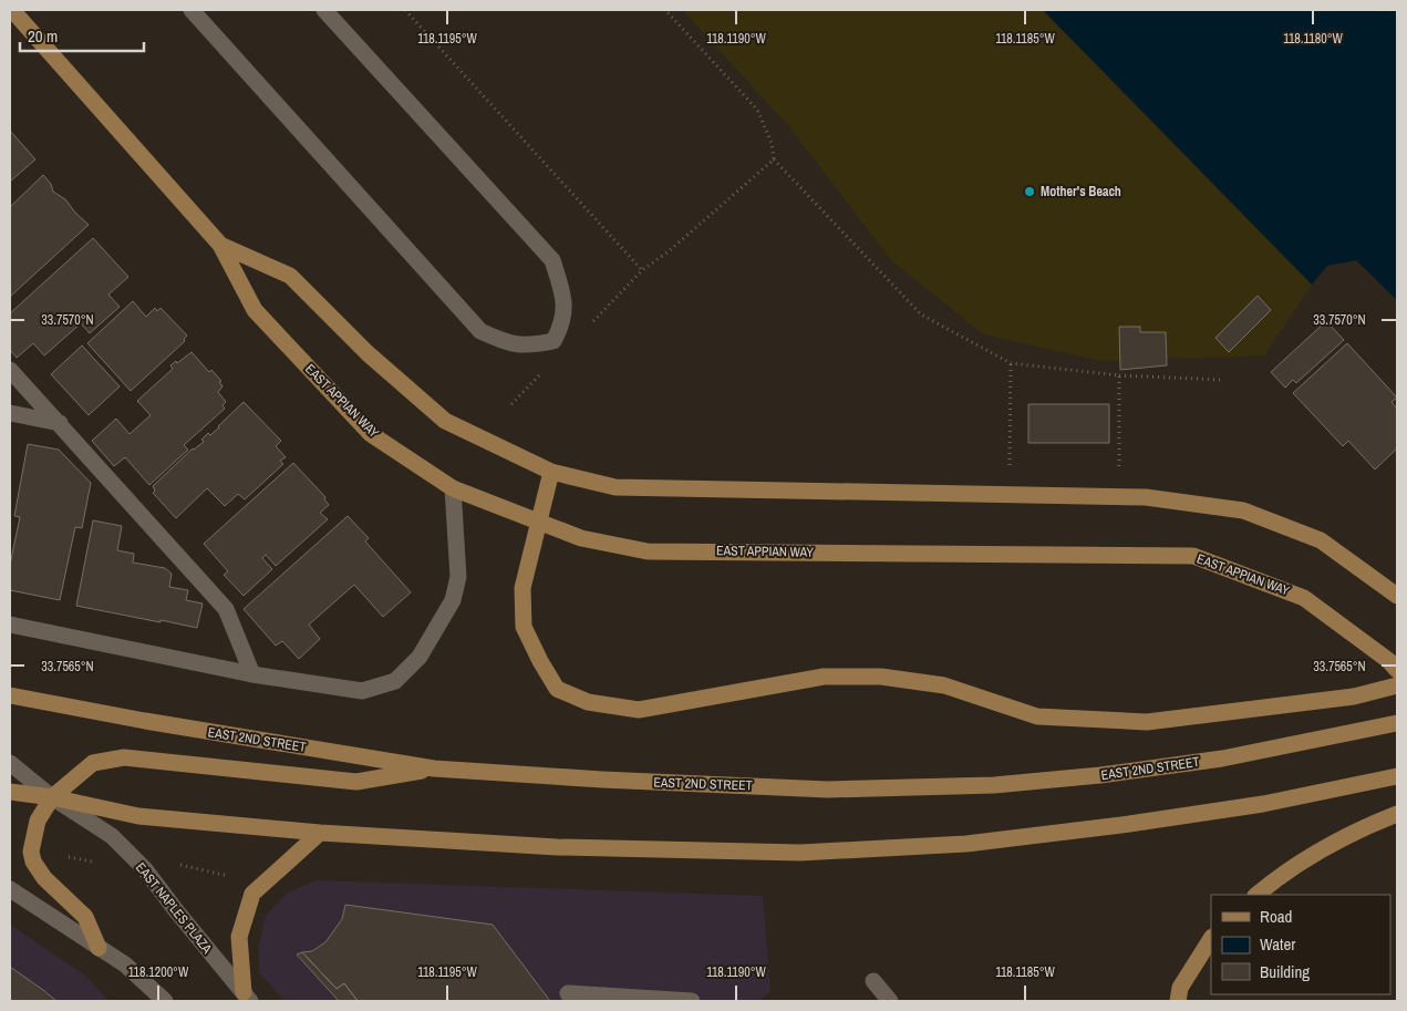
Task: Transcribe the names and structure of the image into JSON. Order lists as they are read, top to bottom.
{
  "streets": {
    "main road": ["EAST APPIAN WAY", "EAST 2ND STREET"],
    "street": ["EAST NAPLES PLAZA"]
  },
  "places": ["Mother's Beach"],
  "legend": ["Road", "Water", "Building"],
  "scale_bar": "20 m",
  "coordinates": [
    "118.1195°W",
    "118.1190°W",
    "118.1185°W",
    "118.1180°W",
    "33.7570°N",
    "33.7565°N",
    "118.1200°W"
  ]
}
